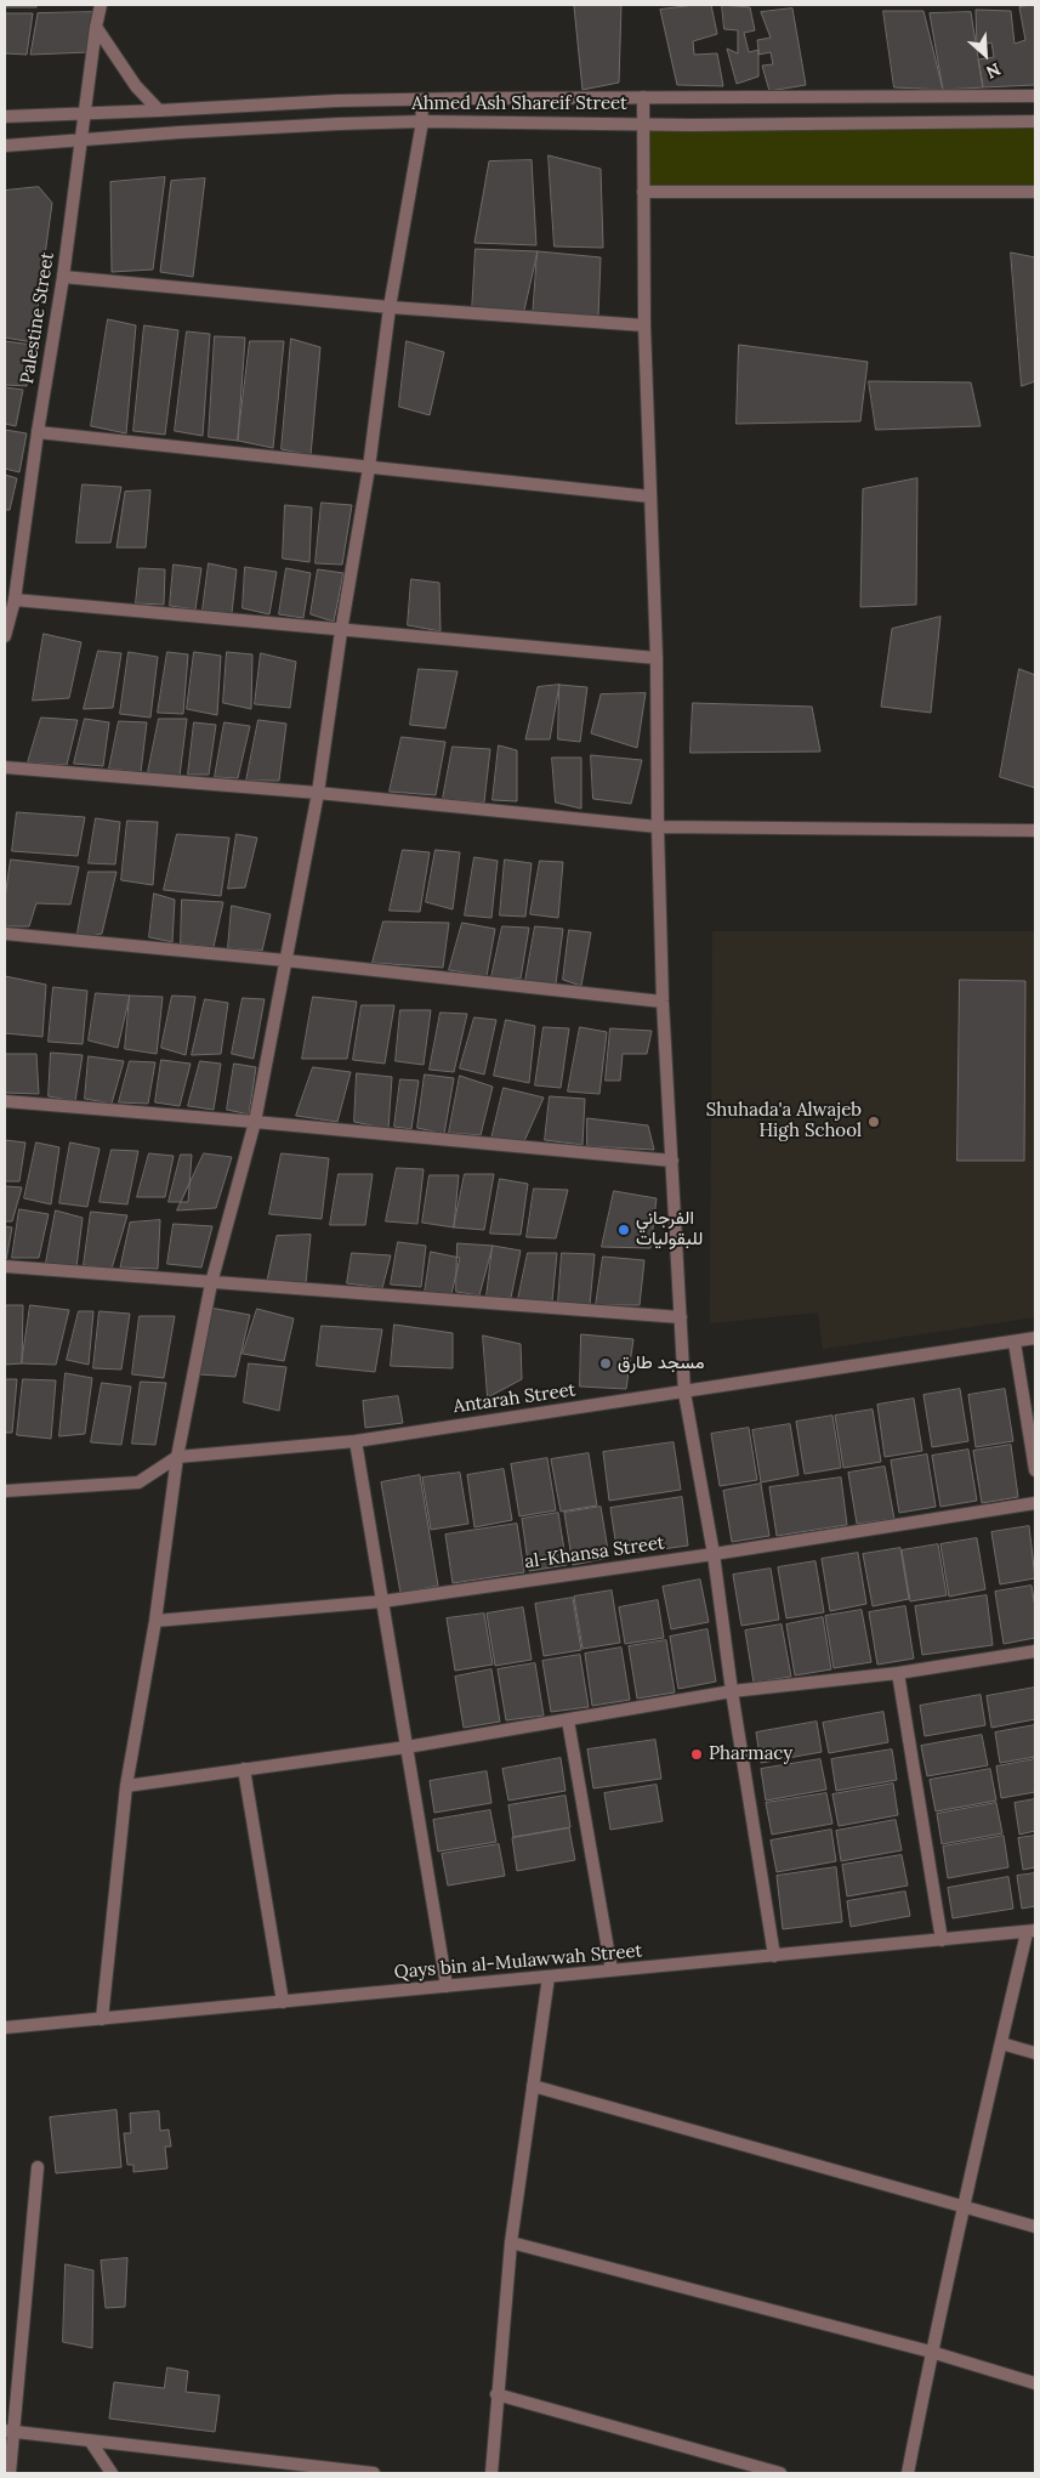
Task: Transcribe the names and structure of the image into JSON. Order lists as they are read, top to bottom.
{
  "streets": {
    "street": [
      "Ahmed Ash Shareif Street",
      "Palestine Street",
      "Antarah Street",
      "al-Khansa Street",
      "Qays bin al-Mulawwah Street"
    ]
  },
  "crossings": [
    ["Ahmed Ash Shareif Street", "Palestine Street"]
  ],
  "places": [
    "Shuhada'a Alwajeb High School",
    "الفرجاني للبقوليات",
    "مسجد طارق",
    "Pharmacy"
  ],
  "north": "bottom right"
}
